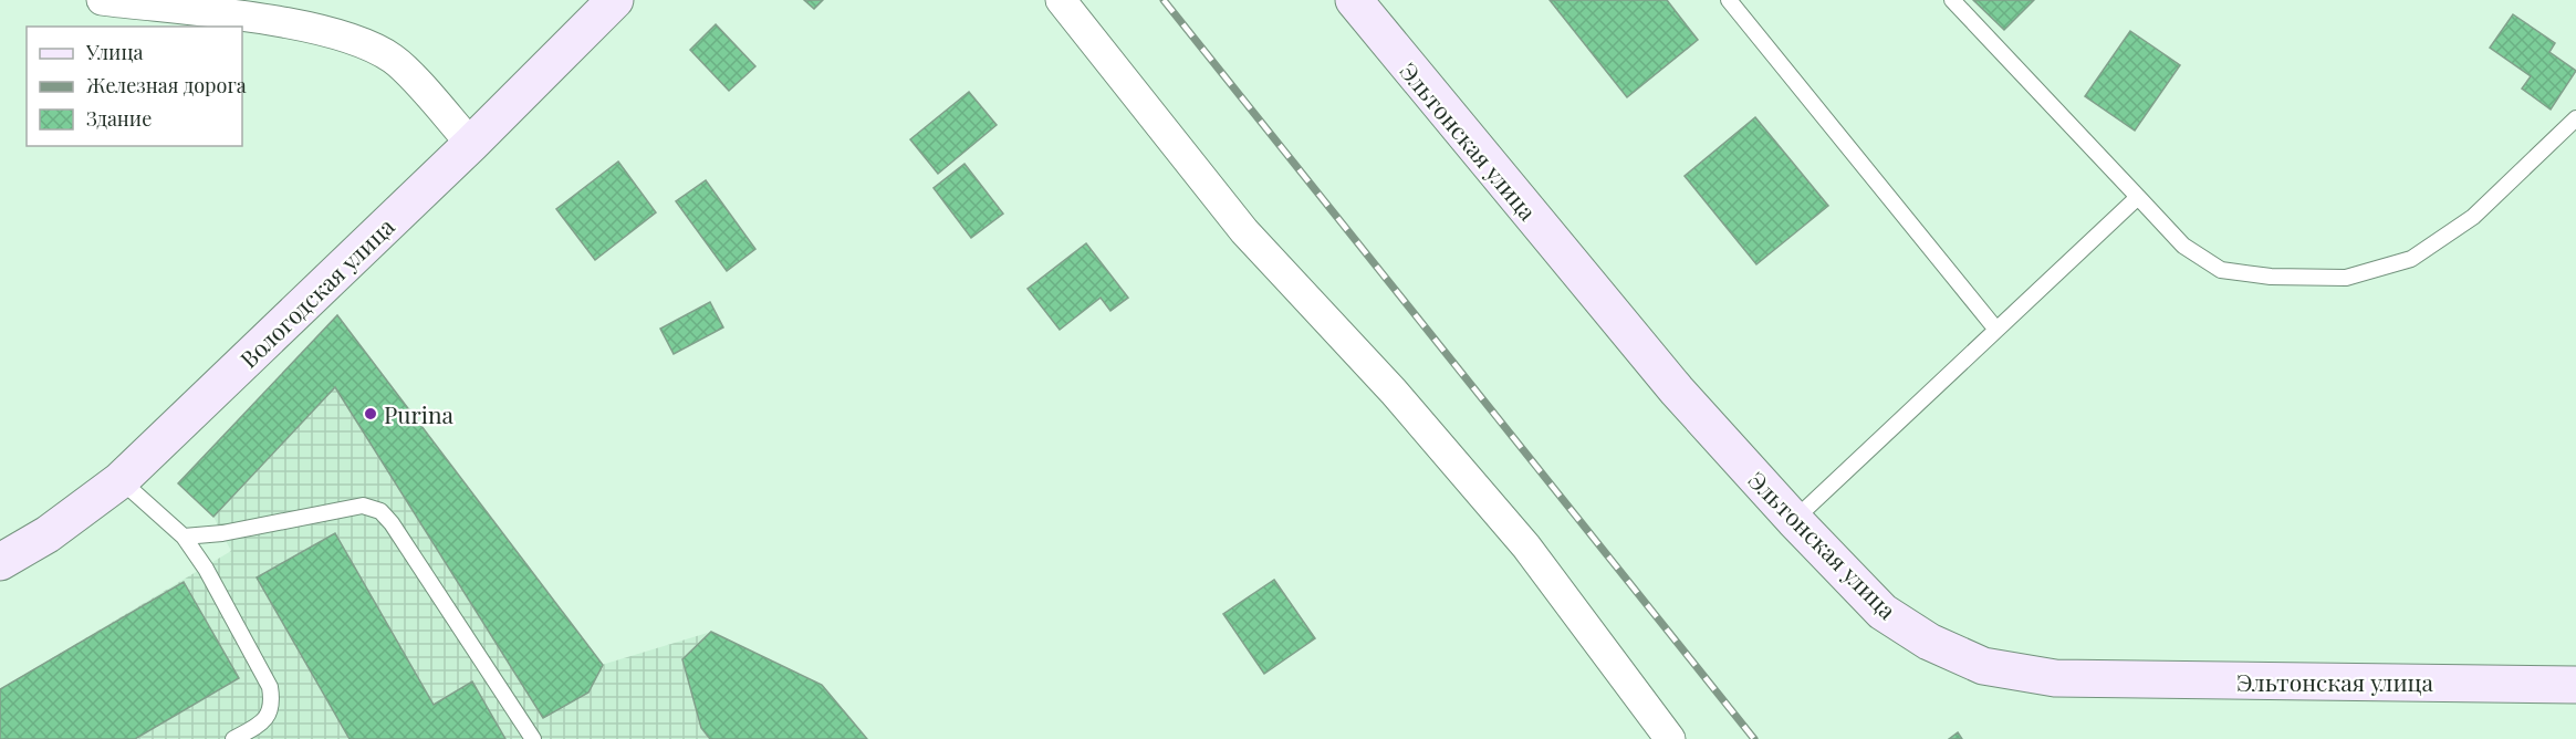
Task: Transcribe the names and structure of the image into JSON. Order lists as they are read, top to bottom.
{
  "streets": {
    "street": ["Эльтонская улица", "Вологодская улица"]
  },
  "places": ["Purina"],
  "legend": ["Улица", "Железная дорога", "Здание"]
}
